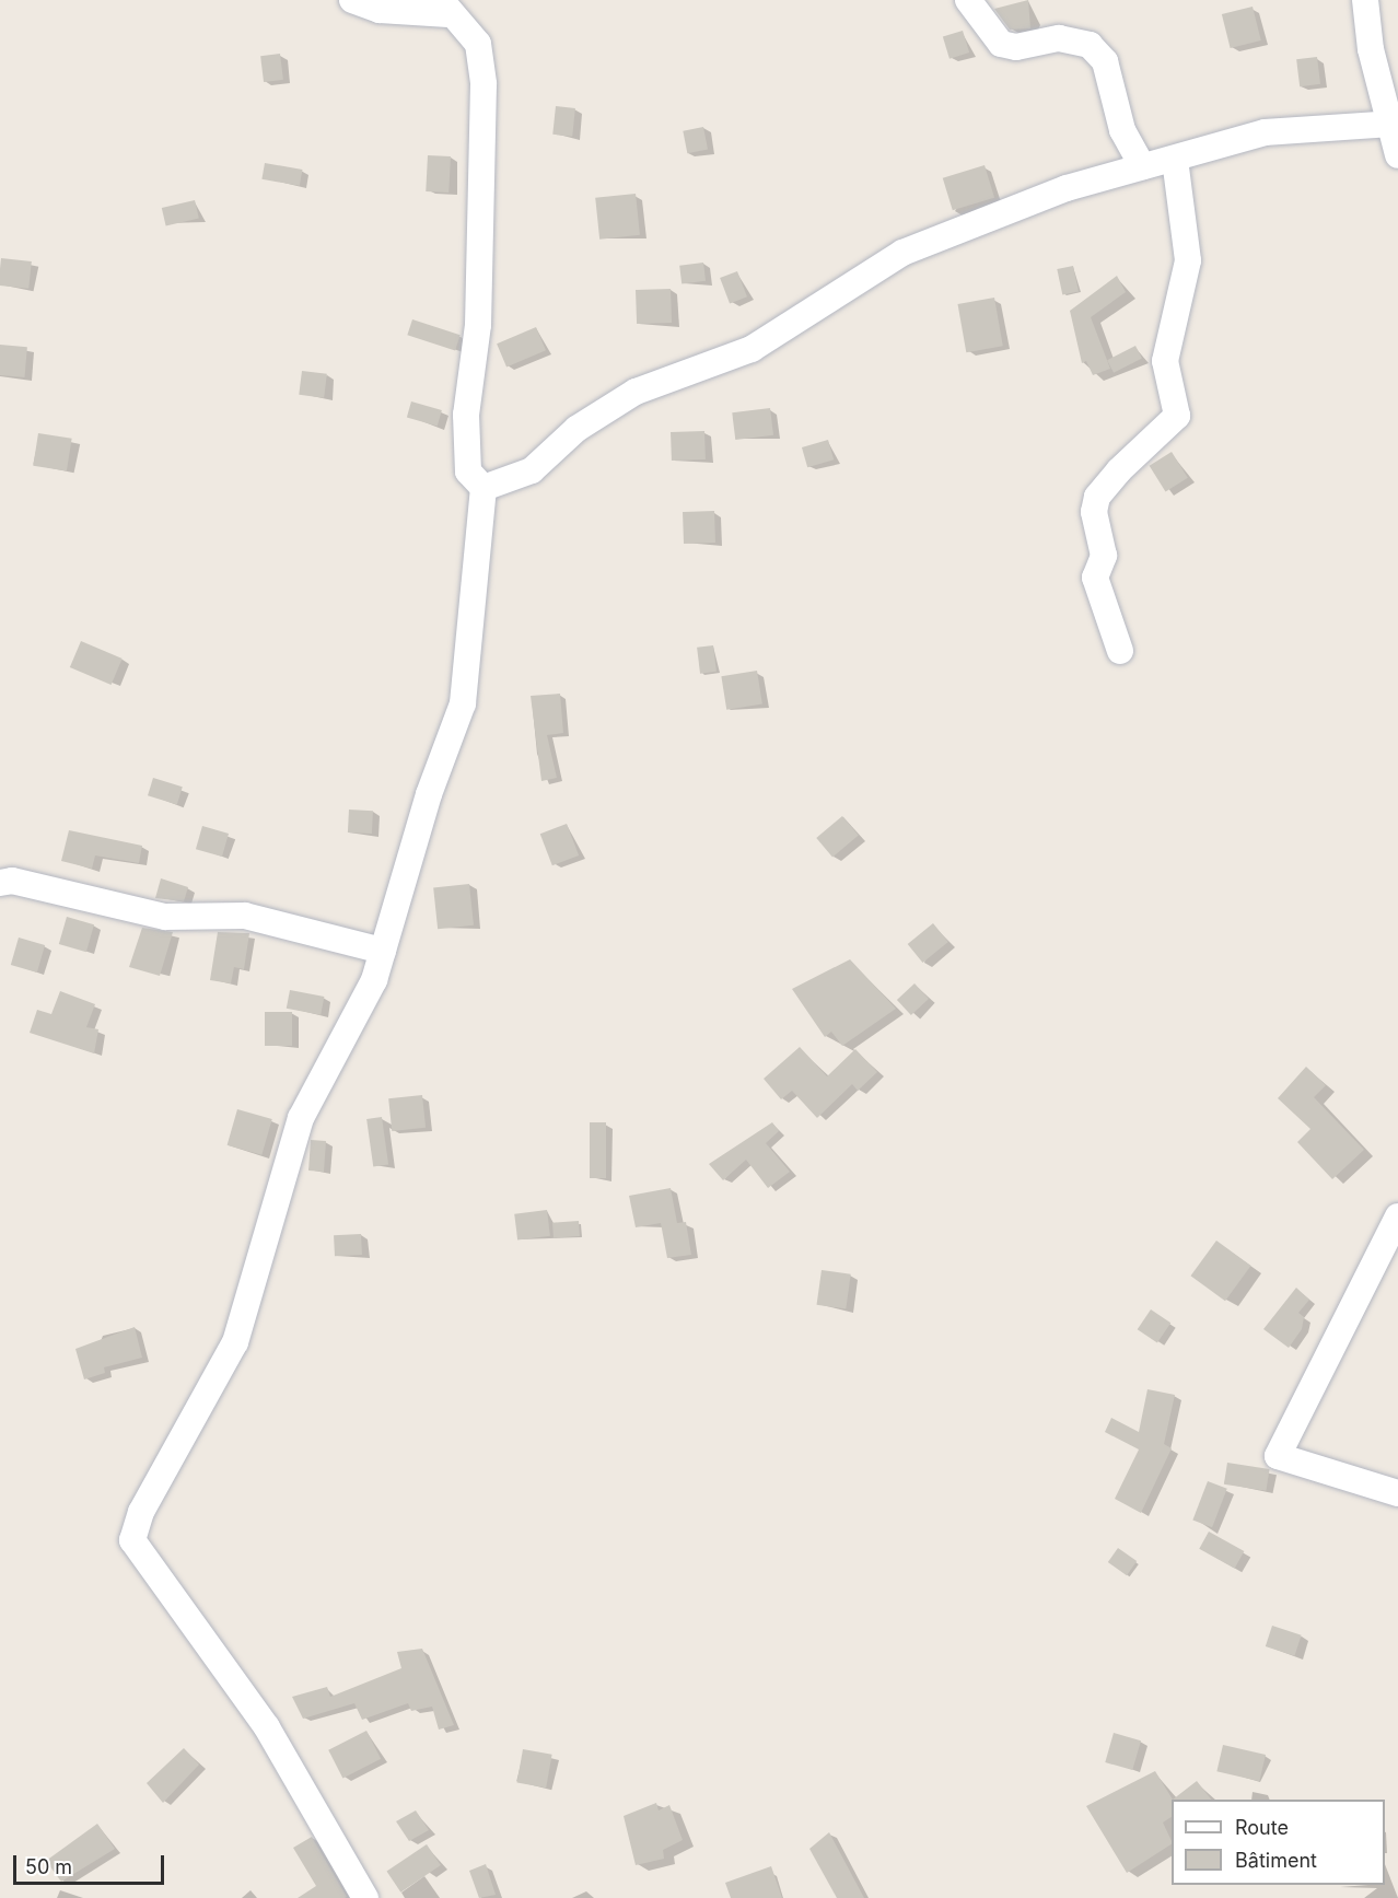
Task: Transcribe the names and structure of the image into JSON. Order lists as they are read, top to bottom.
{
  "legend": ["Route", "Bâtiment"],
  "scale_bar": "50 m"
}
